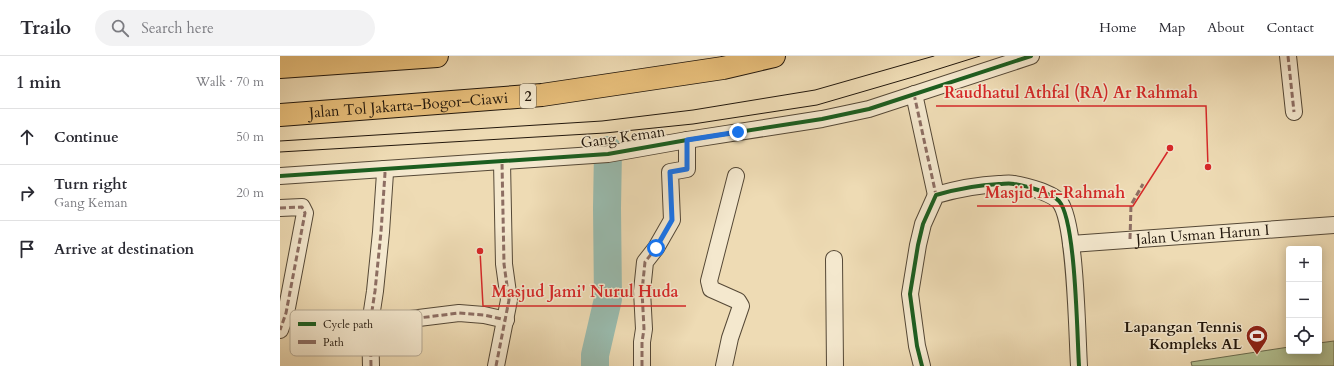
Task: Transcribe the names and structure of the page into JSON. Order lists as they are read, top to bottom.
{
  "streets": {
    "highway": ["2", "Jalan Tol Jakarta–Bogor–Ciawi"],
    "street": ["Gang Keman", "Jalan Usman Harun I"]
  },
  "places": {
    "other": ["Masjid Ar-Rahmah", "Raudhatul Athfal (RA) Ar Rahmah", "Masjud Jami' Nurul Huda"],
    "sports": ["Lapangan Tennis Kompleks AL"]
  },
  "legend": ["Cycle path", "Path"],
  "page": {
    "header": "Trailo",
    "search": "Search here",
    "nav": [
      "Home",
      "Map",
      "About",
      "Contact"
    ],
    "heading": ["1 min", "Walk · 70 m"],
    "list": [
      ["Continue", "50 m"],
      ["Turn right", "Gang Keman", "20 m"],
      "Arrive at destination"
    ],
    "map_buttons": ["+", "−"]
  }
}
